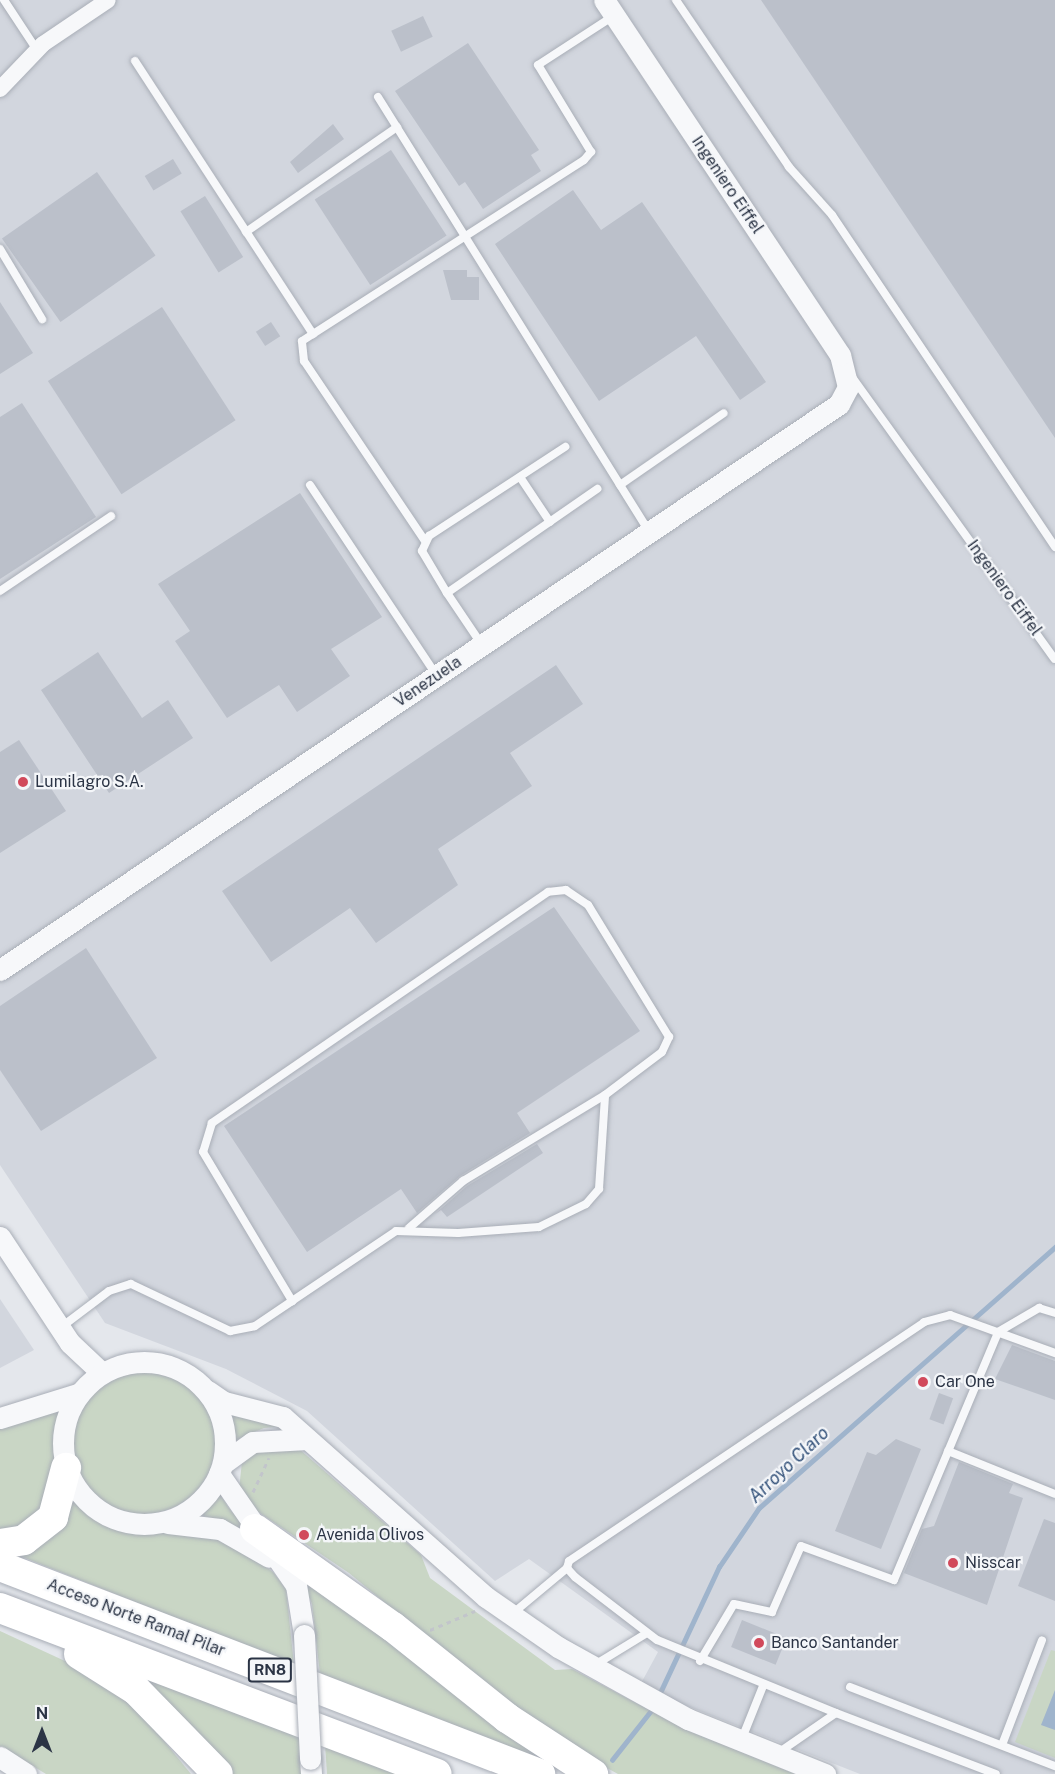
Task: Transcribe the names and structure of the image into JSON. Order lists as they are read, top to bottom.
{
  "streets": {
    "highway": ["Acceso Norte Ramal Pilar", "RN8"],
    "street": ["Ingeniero Eiffel", "Venezuela"]
  },
  "crossings": [
    ["Ingeniero Eiffel", "Venezuela"]
  ],
  "water": ["Arroyo Claro"],
  "places": [
    "Lumilagro S.A.",
    "Car One",
    "Avenida Olivos",
    "Nisscar",
    "Banco Santander"
  ],
  "north": "top"
}
